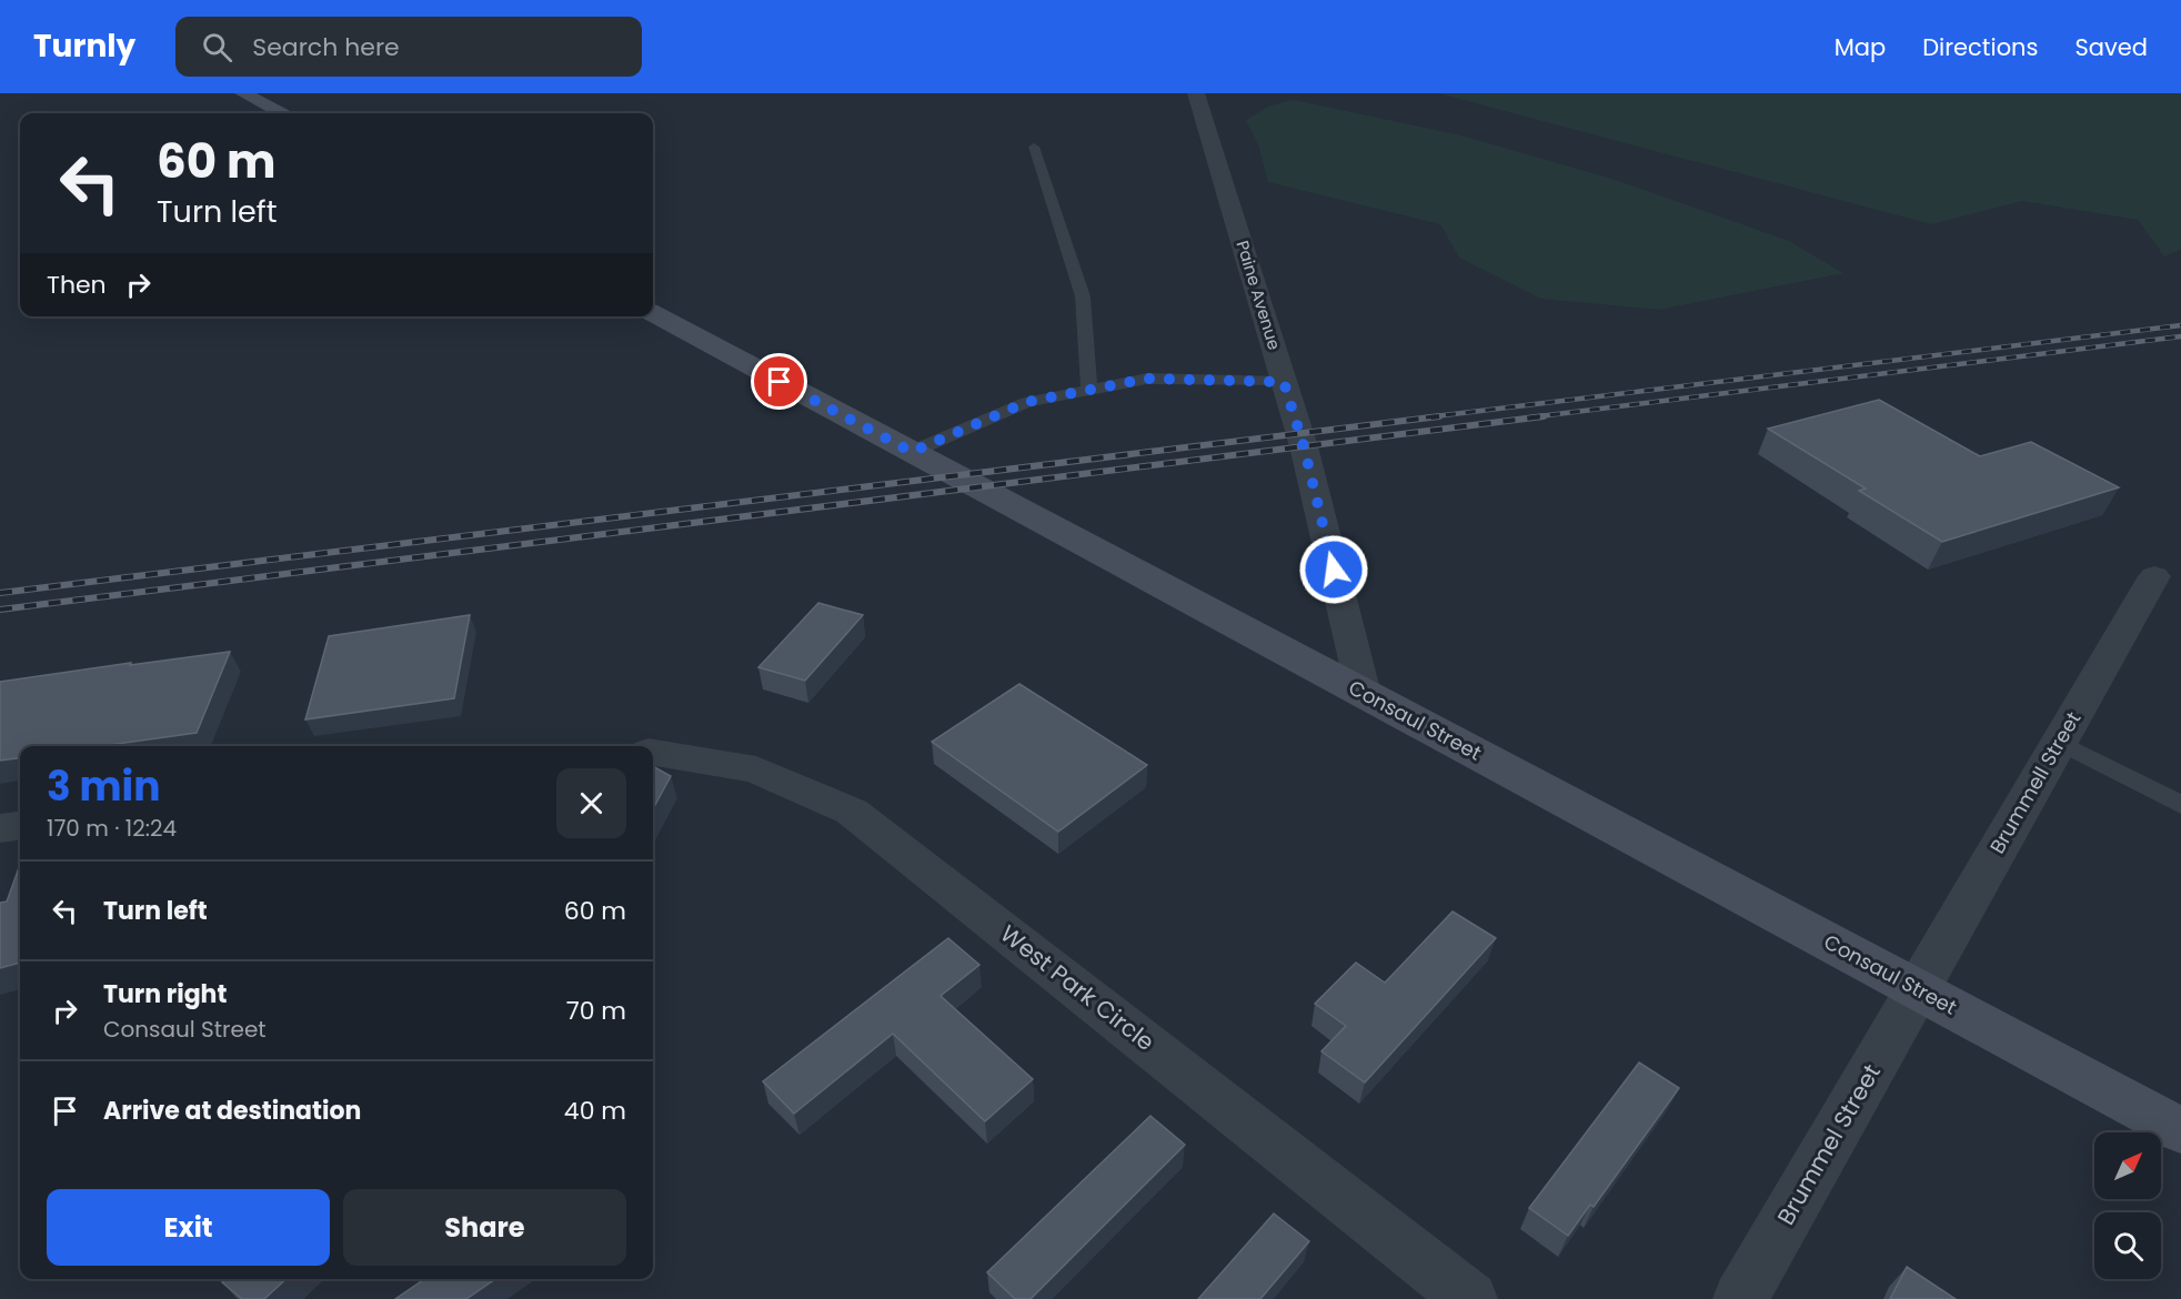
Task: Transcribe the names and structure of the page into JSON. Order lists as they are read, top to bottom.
{
  "streets": {
    "street": [
      "Paine Avenue",
      "Consaul Street",
      "Brummell Street",
      "West Park Circle",
      "Brummel Street"
    ]
  },
  "crossings": [
    ["Paine Avenue", "Consaul Street"],
    ["Consaul Street", "Brummell Street"],
    ["Consaul Street", "Brummel Street"],
    ["Brummell Street", "Brummel Street"]
  ],
  "north": "top right",
  "page": {
    "header": "Turnly",
    "search": "Search here",
    "nav": ["Map", "Directions", "Saved"],
    "turn": ["60 m", "Turn left"],
    "then": "Then",
    "heading": ["3 min", "170 m · 12:24"],
    "list": [
      {
        "name": "Turn left",
        "value": "60 m"
      },
      {
        "name": "Turn right",
        "note": "Consaul Street",
        "value": "70 m"
      },
      {
        "name": "Arrive at destination",
        "value": "40 m"
      }
    ],
    "buttons": ["Exit", "Share"]
  }
}
